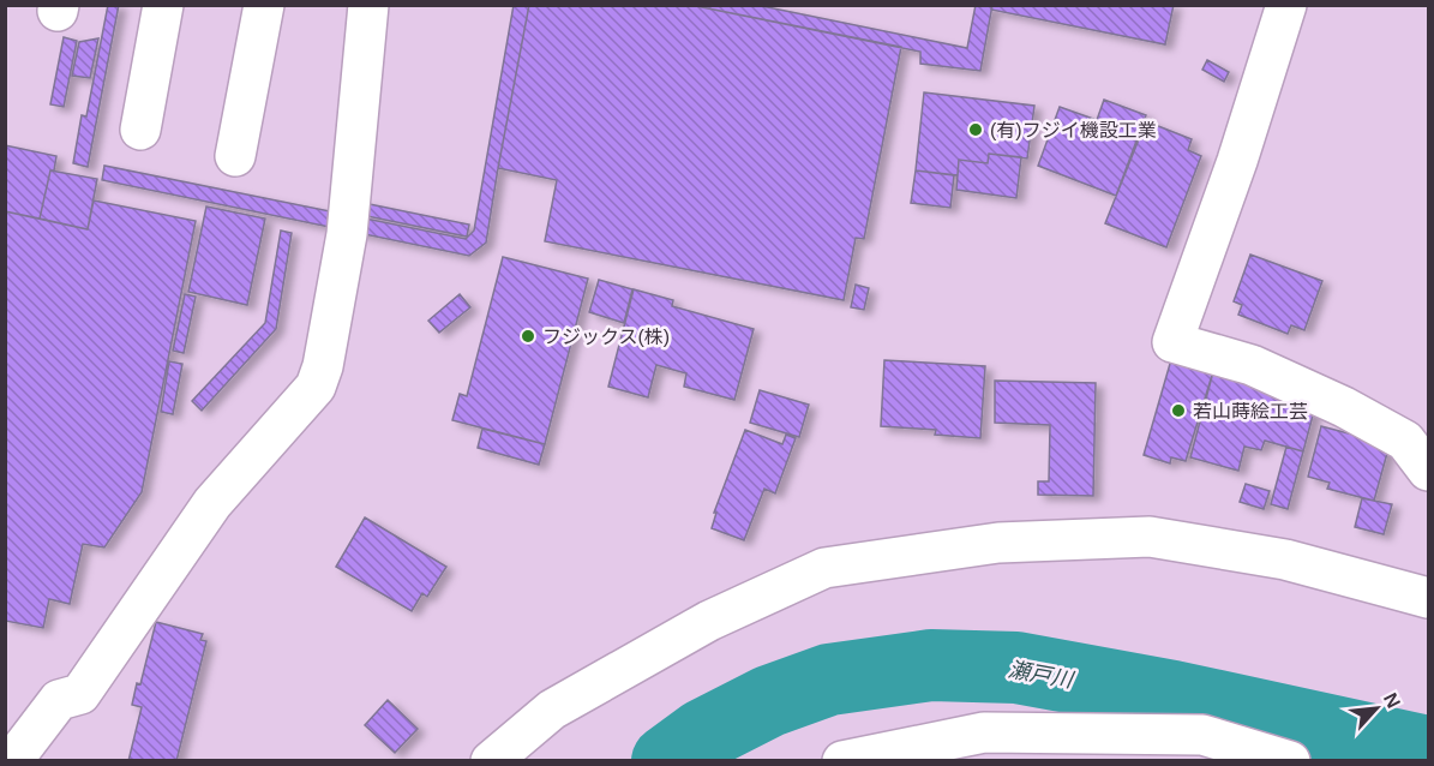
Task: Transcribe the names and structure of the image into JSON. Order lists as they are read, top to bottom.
{
  "water": ["瀬戸川"],
  "places": ["(有)フジイ機設工業", "フジックス(株)", "若山蒔絵工芸"],
  "north": "top right"
}
